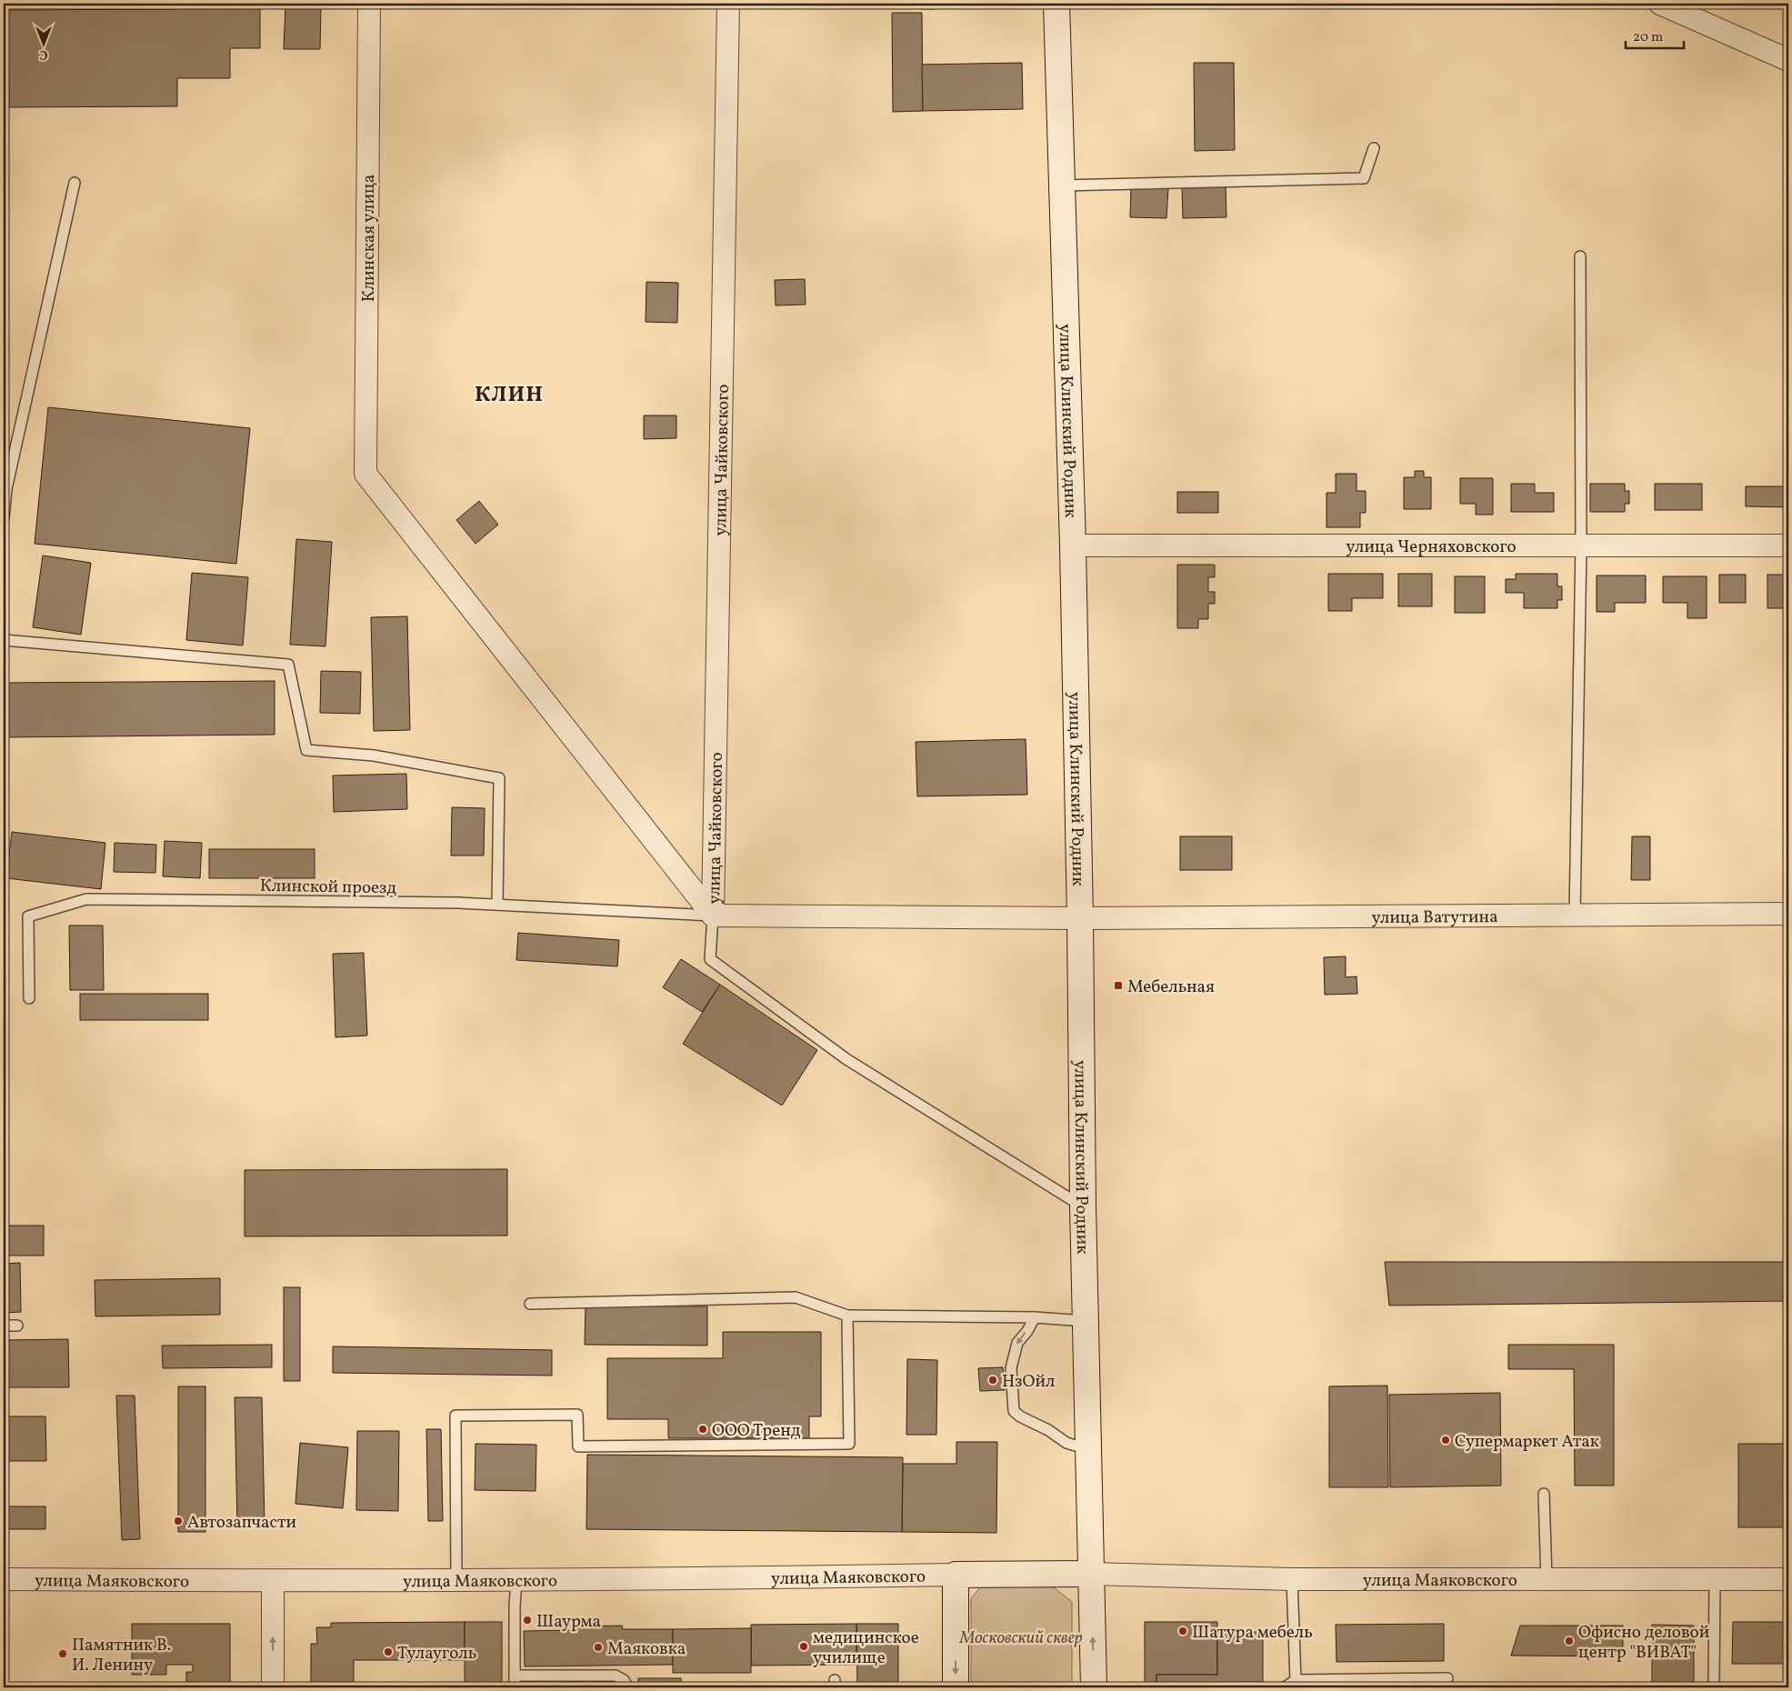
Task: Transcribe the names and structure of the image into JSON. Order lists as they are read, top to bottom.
{
  "streets": {
    "main road": ["улица Клинский Родник"],
    "street": [
      "Клинская улица",
      "улица Чайковского",
      "улица Черняховского",
      "улица Ватутина",
      "улица Маяковского"
    ],
    "lane": ["Клинской проезд"]
  },
  "crossings": [
    ["Клинская улица", "улица Чайковского"],
    ["Клинская улица", "Клинской проезд"],
    ["Клинская улица", "улица Ватутина"],
    ["улица Клинский Родник", "улица Черняховского"],
    ["улица Клинский Родник", "улица Ватутина"],
    ["улица Клинский Родник", "улица Маяковского"],
    ["улица Чайковского", "Клинской проезд"],
    ["улица Чайковского", "улица Ватутина"],
    ["Клинской проезд", "улица Ватутина"]
  ],
  "districts": ["КЛИН"],
  "parks": ["Московский сквер"],
  "places": {
    "transit": ["Мебельная"],
    "other": [
      "НзОйл",
      "ООО Тренд",
      "Супермаркет Атак",
      "Автозапчасти",
      "Шаурма",
      "Шатура мебель",
      "Офисно деловой центр \"ВИВАТ\"",
      "медицинское училище",
      "Маяковка",
      "Тулауголь",
      "Памятник В. И. Ленину"
    ]
  },
  "scale_bar": "20 m",
  "north": "bottom"
}
